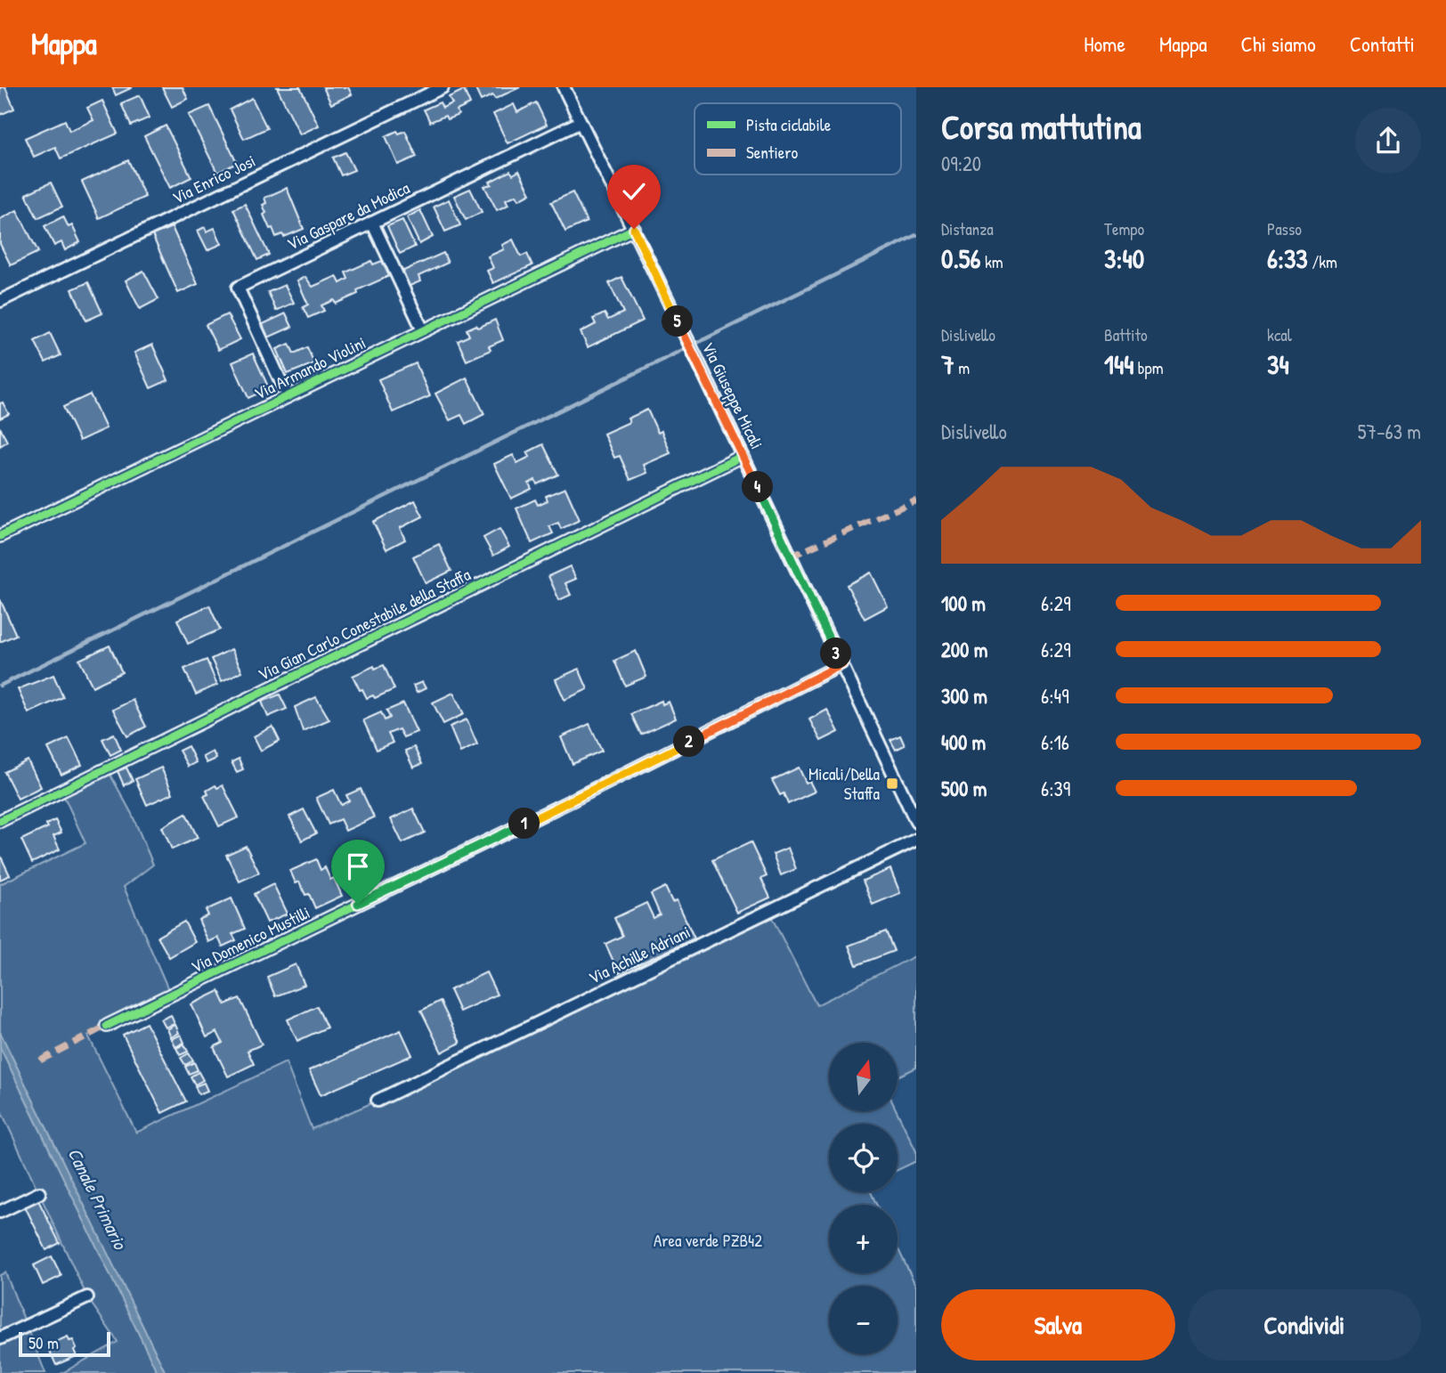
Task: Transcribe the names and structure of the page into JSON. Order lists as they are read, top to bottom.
{
  "streets": {
    "street": [
      "Via Enrico Josi",
      "Via Gaspare da Modica",
      "Via Armando Violini",
      "Via Giuseppe Micali",
      "Via Gian Carlo Conestabile della Staffa",
      "Via Domenico Mustilli",
      "Via Achille Adriani"
    ]
  },
  "crossings": [
    ["Via Gaspare da Modica", "Via Armando Violini"],
    ["Via Gaspare da Modica", "Via Giuseppe Micali"],
    ["Via Armando Violini", "Via Giuseppe Micali"],
    ["Via Giuseppe Micali", "Via Gian Carlo Conestabile della Staffa"],
    ["Via Giuseppe Micali", "Via Domenico Mustilli"]
  ],
  "water": ["Canale Primario"],
  "parks": ["Area verde PZB42"],
  "places": {
    "transit": ["Micali/Della Staffa"]
  },
  "legend": ["Pista ciclabile", "Sentiero"],
  "scale_bar": "50 m",
  "north": "top",
  "page": {
    "header": "Mappa",
    "nav": [
      "Home",
      "Mappa",
      "Chi siamo",
      "Contatti"
    ],
    "heading": ["Corsa mattutina", "09:20"],
    "stats": [
      ["Distanza", "0.56 km"],
      ["Tempo", "3:40"],
      ["Passo", "6:33 /km"],
      ["Dislivello", "7 m"],
      ["Battito", "144 bpm"],
      ["kcal", "34"]
    ],
    "pins": [
      "5",
      "4",
      "3",
      "2",
      "1"
    ],
    "chart": ["Dislivello", "57–63 m"],
    "list": [
      {
        "name": "100 m",
        "note": "6:29"
      },
      {
        "name": "200 m",
        "note": "6:29"
      },
      {
        "name": "300 m",
        "note": "6:49"
      },
      {
        "name": "400 m",
        "note": "6:16"
      },
      {
        "name": "500 m",
        "note": "6:39"
      }
    ],
    "map_buttons": ["+", "−"],
    "buttons": ["Salva", "Condividi"],
    "scale": "50 m"
  }
}
